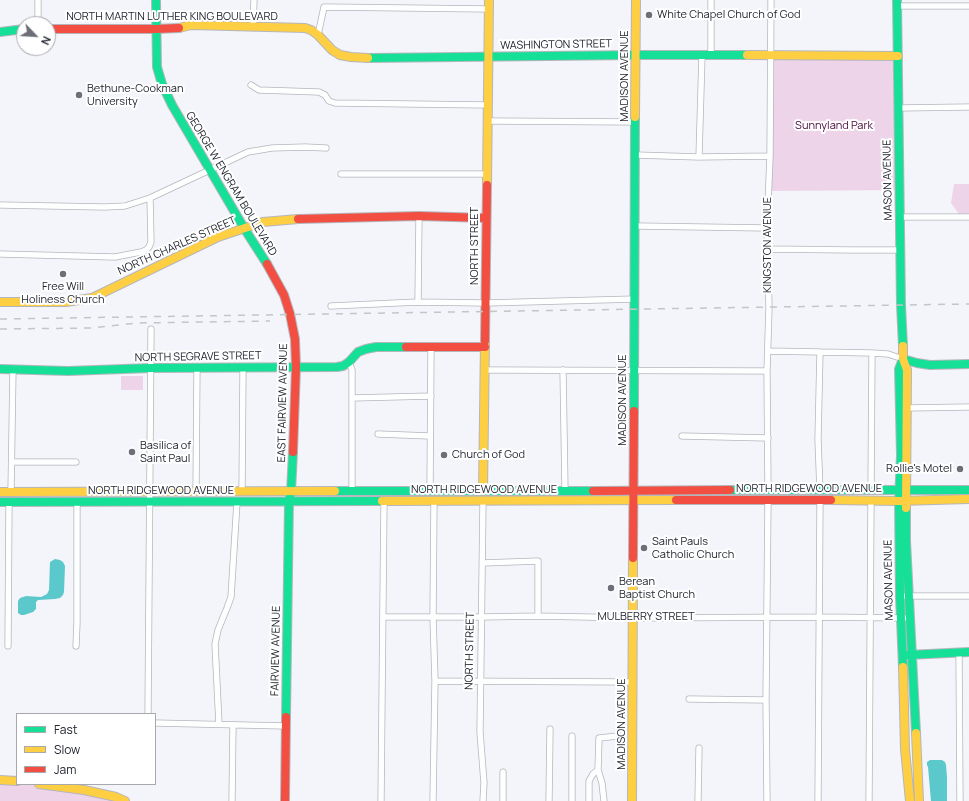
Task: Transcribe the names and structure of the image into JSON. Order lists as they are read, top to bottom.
{
  "streets": {
    "main road": [
      "NORTH MARTIN LUTHER KING BOULEVARD",
      "WASHINGTON STREET",
      "MADISON AVENUE",
      "MASON AVENUE",
      "GEORGE W ENGRAM BOULEVARD",
      "NORTH CHARLES STREET",
      "NORTH STREET",
      "NORTH SEGRAVE STREET",
      "EAST FAIRVIEW AVENUE",
      "NORTH RIDGEWOOD AVENUE",
      "FAIRVIEW AVENUE"
    ],
    "street": ["KINGSTON AVENUE", "MULBERRY STREET"]
  },
  "crossings": [
    ["NORTH MARTIN LUTHER KING BOULEVARD", "WASHINGTON STREET"],
    ["NORTH MARTIN LUTHER KING BOULEVARD", "GEORGE W ENGRAM BOULEVARD"],
    ["WASHINGTON STREET", "MADISON AVENUE"],
    ["WASHINGTON STREET", "MASON AVENUE"],
    ["WASHINGTON STREET", "KINGSTON AVENUE"],
    ["WASHINGTON STREET", "NORTH STREET"],
    ["MADISON AVENUE", "NORTH RIDGEWOOD AVENUE"],
    ["MADISON AVENUE", "MULBERRY STREET"],
    ["MASON AVENUE", "NORTH RIDGEWOOD AVENUE"],
    ["MASON AVENUE", "MULBERRY STREET"],
    ["GEORGE W ENGRAM BOULEVARD", "NORTH CHARLES STREET"],
    ["GEORGE W ENGRAM BOULEVARD", "EAST FAIRVIEW AVENUE"],
    ["KINGSTON AVENUE", "NORTH RIDGEWOOD AVENUE"],
    ["NORTH CHARLES STREET", "NORTH STREET"],
    ["NORTH STREET", "NORTH SEGRAVE STREET"],
    ["NORTH STREET", "NORTH RIDGEWOOD AVENUE"],
    ["NORTH STREET", "MULBERRY STREET"],
    ["NORTH SEGRAVE STREET", "EAST FAIRVIEW AVENUE"],
    ["EAST FAIRVIEW AVENUE", "NORTH RIDGEWOOD AVENUE"],
    ["EAST FAIRVIEW AVENUE", "FAIRVIEW AVENUE"],
    ["NORTH RIDGEWOOD AVENUE", "FAIRVIEW AVENUE"]
  ],
  "parks": ["Sunnyland Park"],
  "places": [
    "White Chapel Church of God",
    "Bethune-Cookman University",
    "Free Will Holiness Church",
    "Basilica of Saint Paul",
    "Church of God",
    "Rollie's Motel",
    "Saint Pauls Catholic Church",
    "Berean Baptist Church"
  ],
  "legend": ["Fast", "Slow", "Jam"],
  "north": "bottom right"
}
